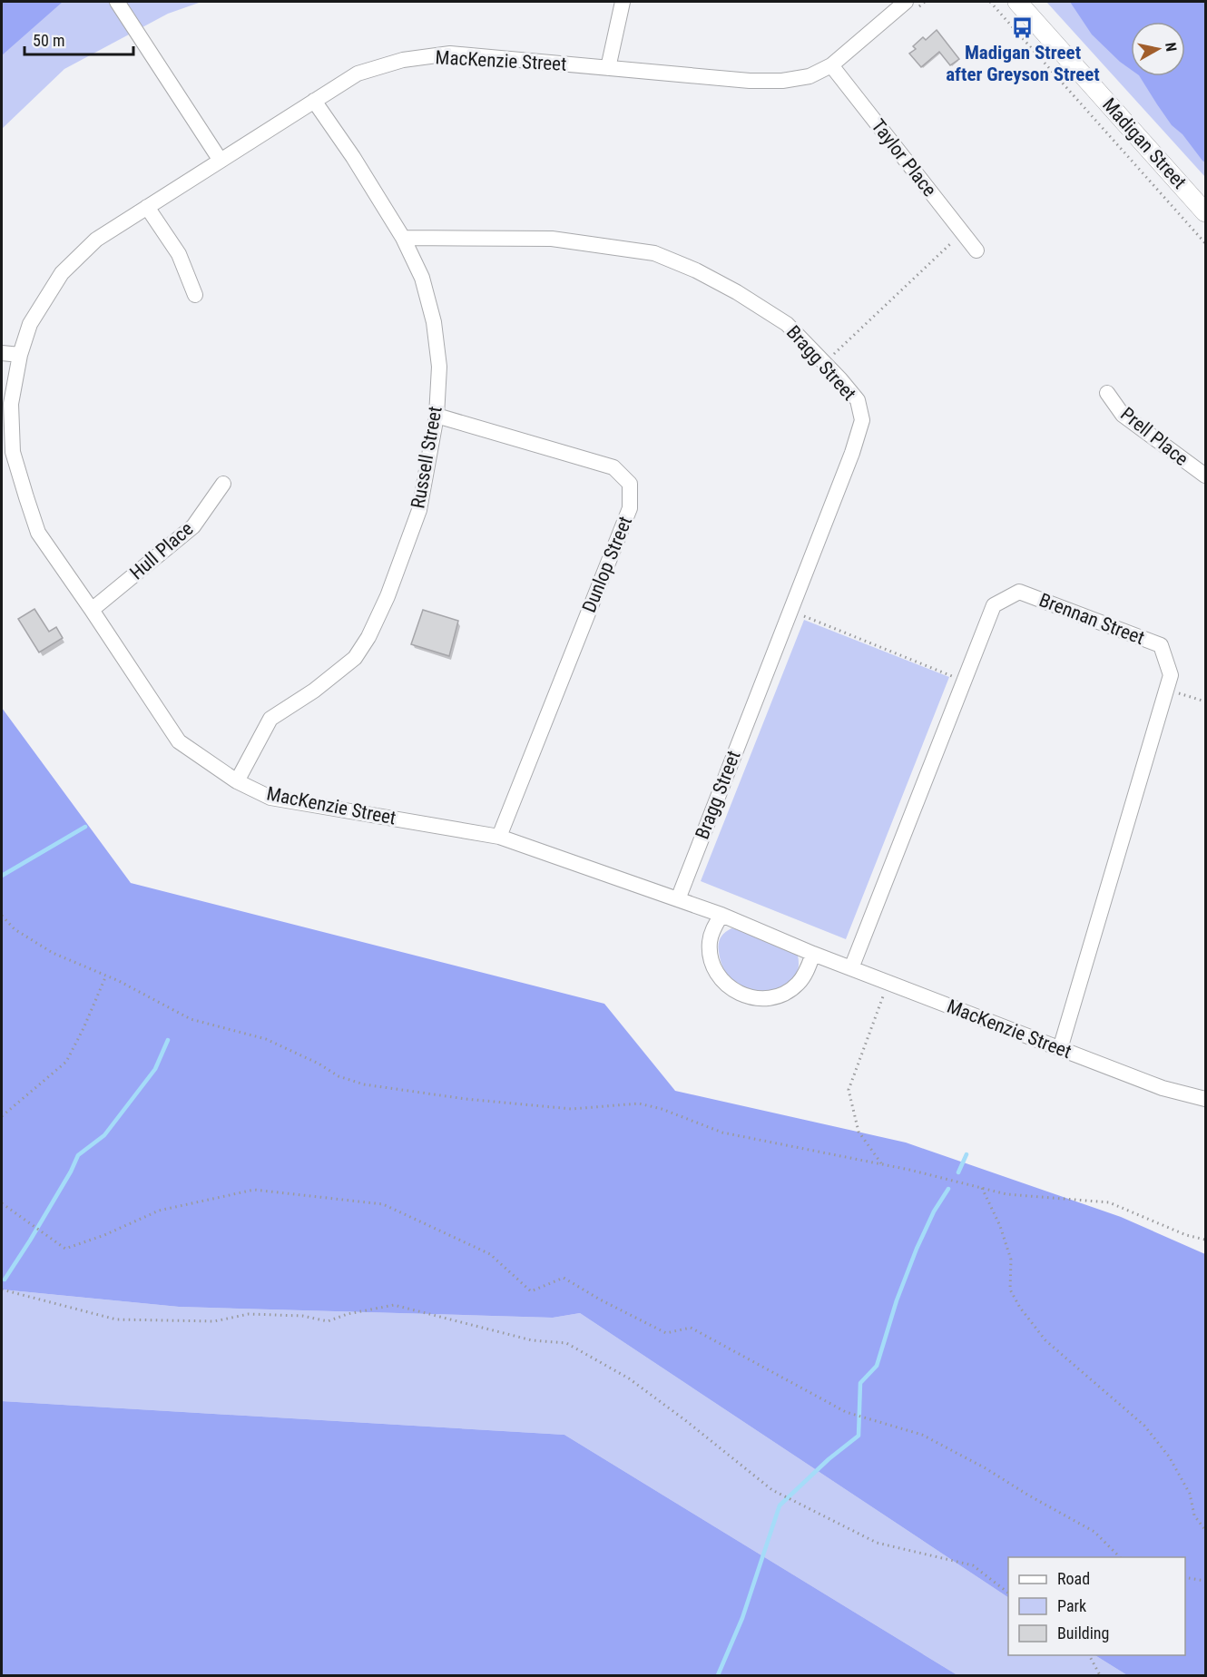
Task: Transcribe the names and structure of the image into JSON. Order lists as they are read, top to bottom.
{
  "streets": {
    "street": [
      "MacKenzie Street",
      "Madigan Street",
      "Taylor Place",
      "Bragg Street",
      "Prell Place",
      "Russell Street",
      "Hull Place",
      "Dunlop Street",
      "Brennan Street"
    ]
  },
  "crossings": [
    ["MacKenzie Street", "Taylor Place"],
    ["MacKenzie Street", "Bragg Street"],
    ["MacKenzie Street", "Russell Street"],
    ["MacKenzie Street", "Hull Place"],
    ["MacKenzie Street", "Dunlop Street"],
    ["MacKenzie Street", "Brennan Street"],
    ["Bragg Street", "Russell Street"],
    ["Russell Street", "Dunlop Street"]
  ],
  "places": {
    "bus stop": ["Madigan Street after Greyson Street"]
  },
  "legend": ["Road", "Park", "Building"],
  "scale_bar": "50 m",
  "north": "right"
}
